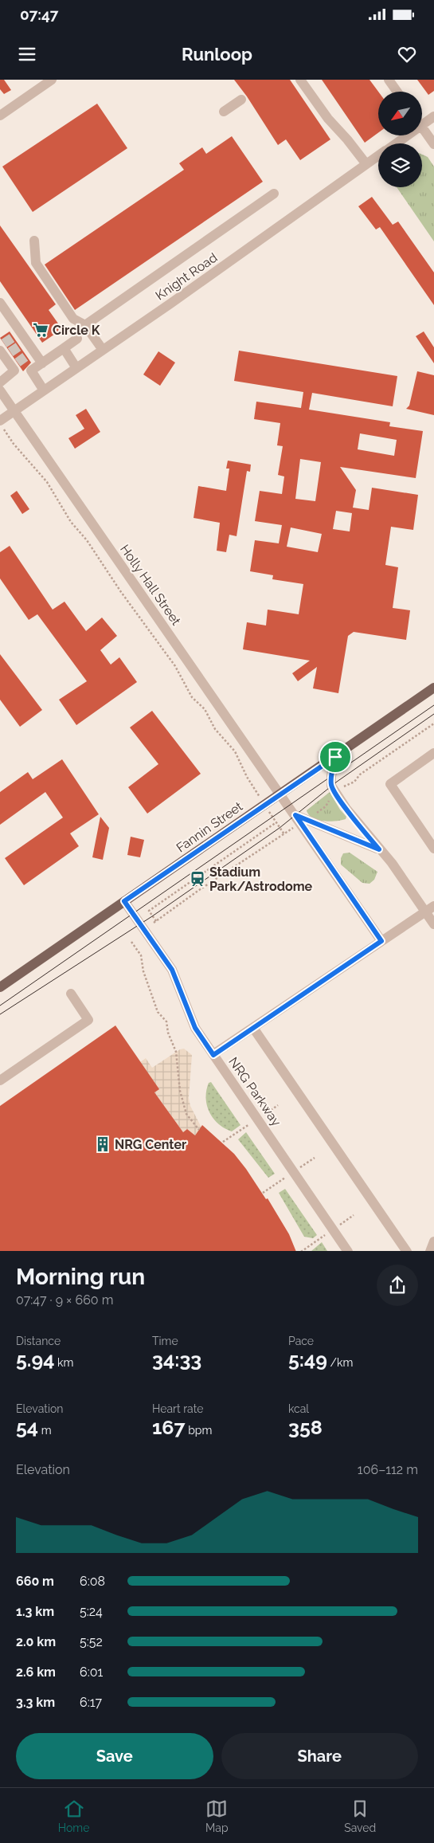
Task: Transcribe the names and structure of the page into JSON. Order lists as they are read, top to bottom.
{
  "streets": {
    "main road": ["Fannin Street"],
    "street": ["Knight Road", "Holly Hall Street", "NRG Parkway"]
  },
  "crossings": [
    ["Knight Road", "Holly Hall Street"],
    ["Holly Hall Street", "Fannin Street"],
    ["Fannin Street", "NRG Parkway"]
  ],
  "places": {
    "supermarket": ["Circle K"],
    "station": ["Stadium Park/Astrodome"],
    "building": ["NRG Center"]
  },
  "north": "bottom left",
  "page": {
    "status": "07:47",
    "header": "Runloop",
    "heading": ["Morning run", "07:47 · 9 × 660 m"],
    "stats": [
      ["Distance", "5.94 km"],
      ["Time", "34:33"],
      ["Pace", "5:49 /km"],
      ["Elevation", "54 m"],
      ["Heart rate", "167 bpm"],
      ["kcal", "358"]
    ],
    "chart": ["Elevation", "106–112 m"],
    "list": [
      {
        "name": "660 m",
        "note": "6:08"
      },
      {
        "name": "1.3 km",
        "note": "5:24"
      },
      {
        "name": "2.0 km",
        "note": "5:52"
      },
      {
        "name": "2.6 km",
        "note": "6:01"
      },
      {
        "name": "3.3 km",
        "note": "6:17"
      }
    ],
    "buttons": ["Save", "Share"],
    "tabs": ["Home", "Map", "Saved"]
  }
}
